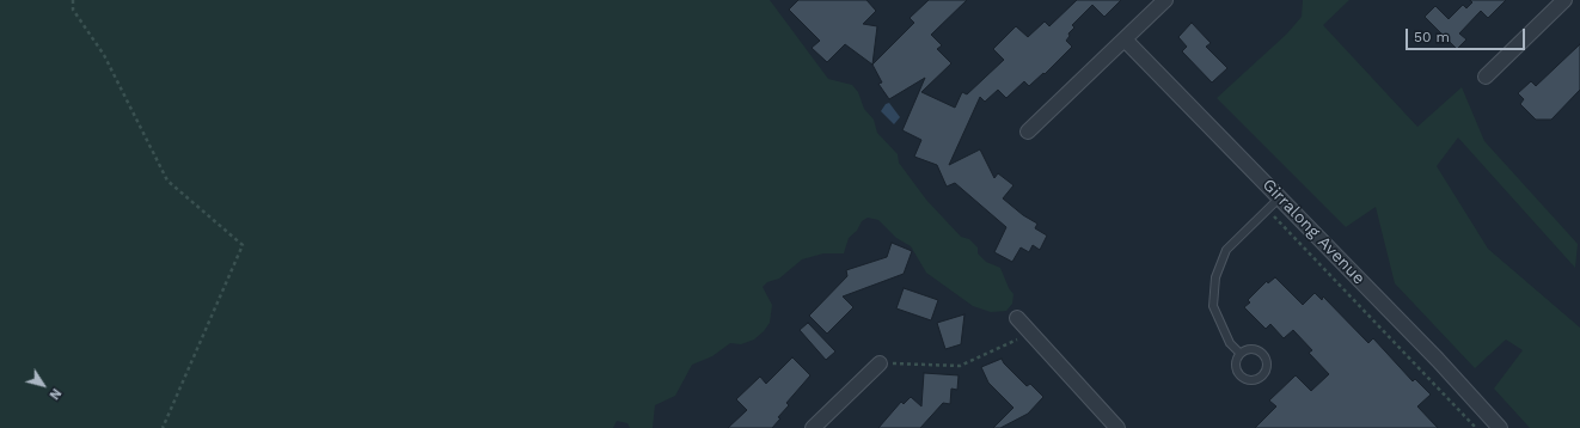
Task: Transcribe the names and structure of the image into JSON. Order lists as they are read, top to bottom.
{
  "streets": {
    "street": ["Girralong Avenue"]
  },
  "scale_bar": "50 m",
  "north": "bottom right"
}
